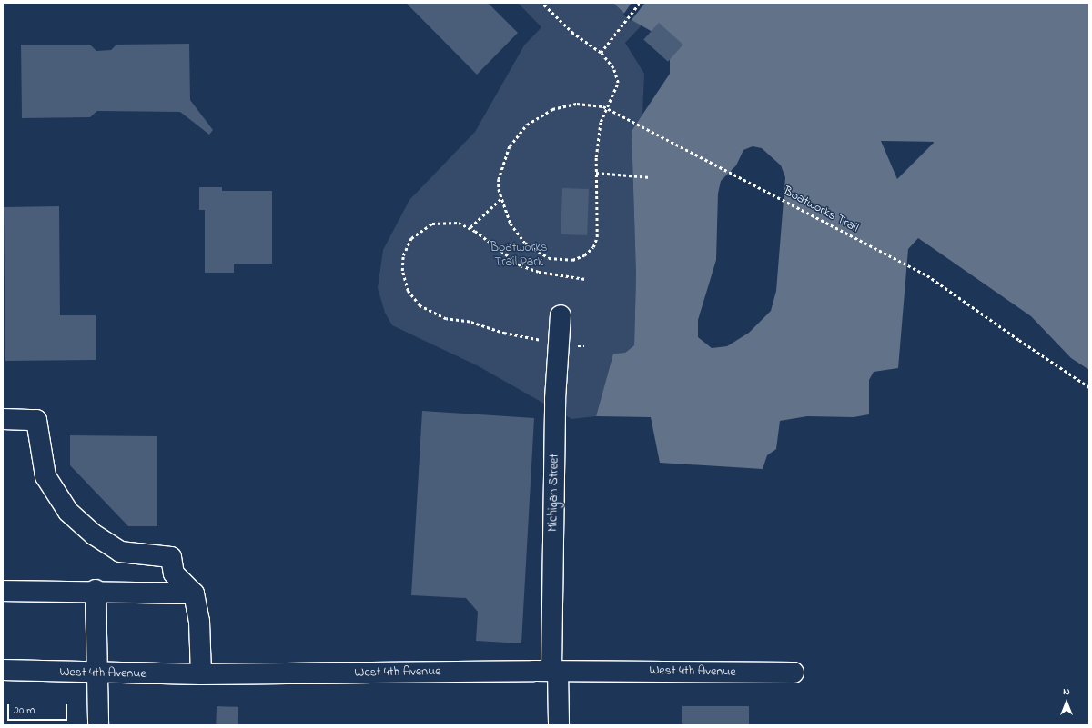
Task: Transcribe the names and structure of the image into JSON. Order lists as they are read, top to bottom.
{
  "streets": {
    "street": ["Michigan Street", "West 4th Avenue"],
    "path": ["Boatworks Trail"]
  },
  "crossings": [
    ["Michigan Street", "West 4th Avenue"]
  ],
  "parks": ["Boatworks Trail Park"],
  "scale_bar": "20 m",
  "north": "top"
}
